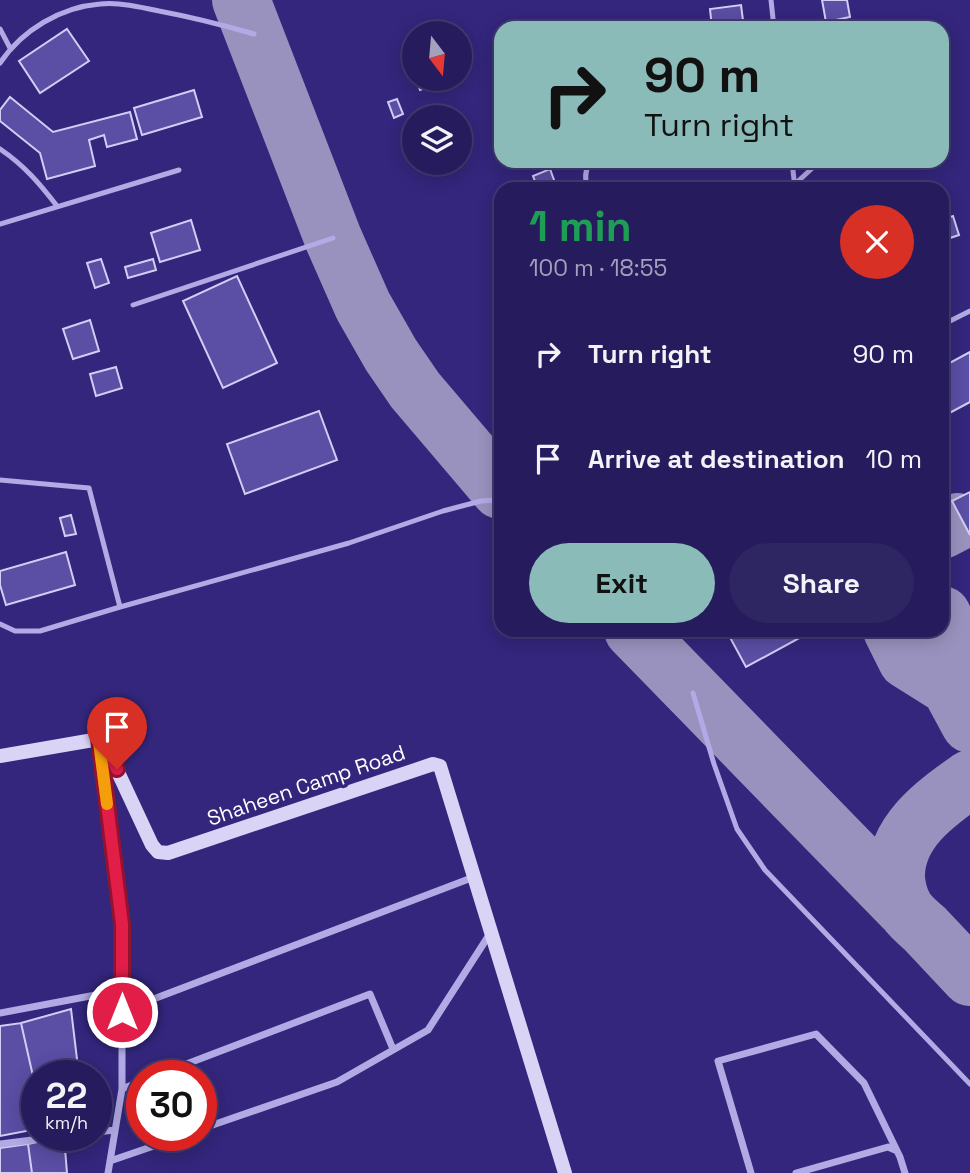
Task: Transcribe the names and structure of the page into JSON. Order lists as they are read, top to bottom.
{
  "streets": {
    "street": ["Shaheen Camp Road"]
  },
  "north": "bottom",
  "page": {
    "turn": ["90 m", "Turn right"],
    "heading": ["1 min", "100 m · 18:55"],
    "list": [
      {
        "name": "Turn right",
        "value": "90 m"
      },
      {
        "name": "Arrive at destination",
        "value": "10 m"
      }
    ],
    "buttons": ["Exit", "Share"],
    "speed": "22 km/h",
    "limit": "30"
  }
}
